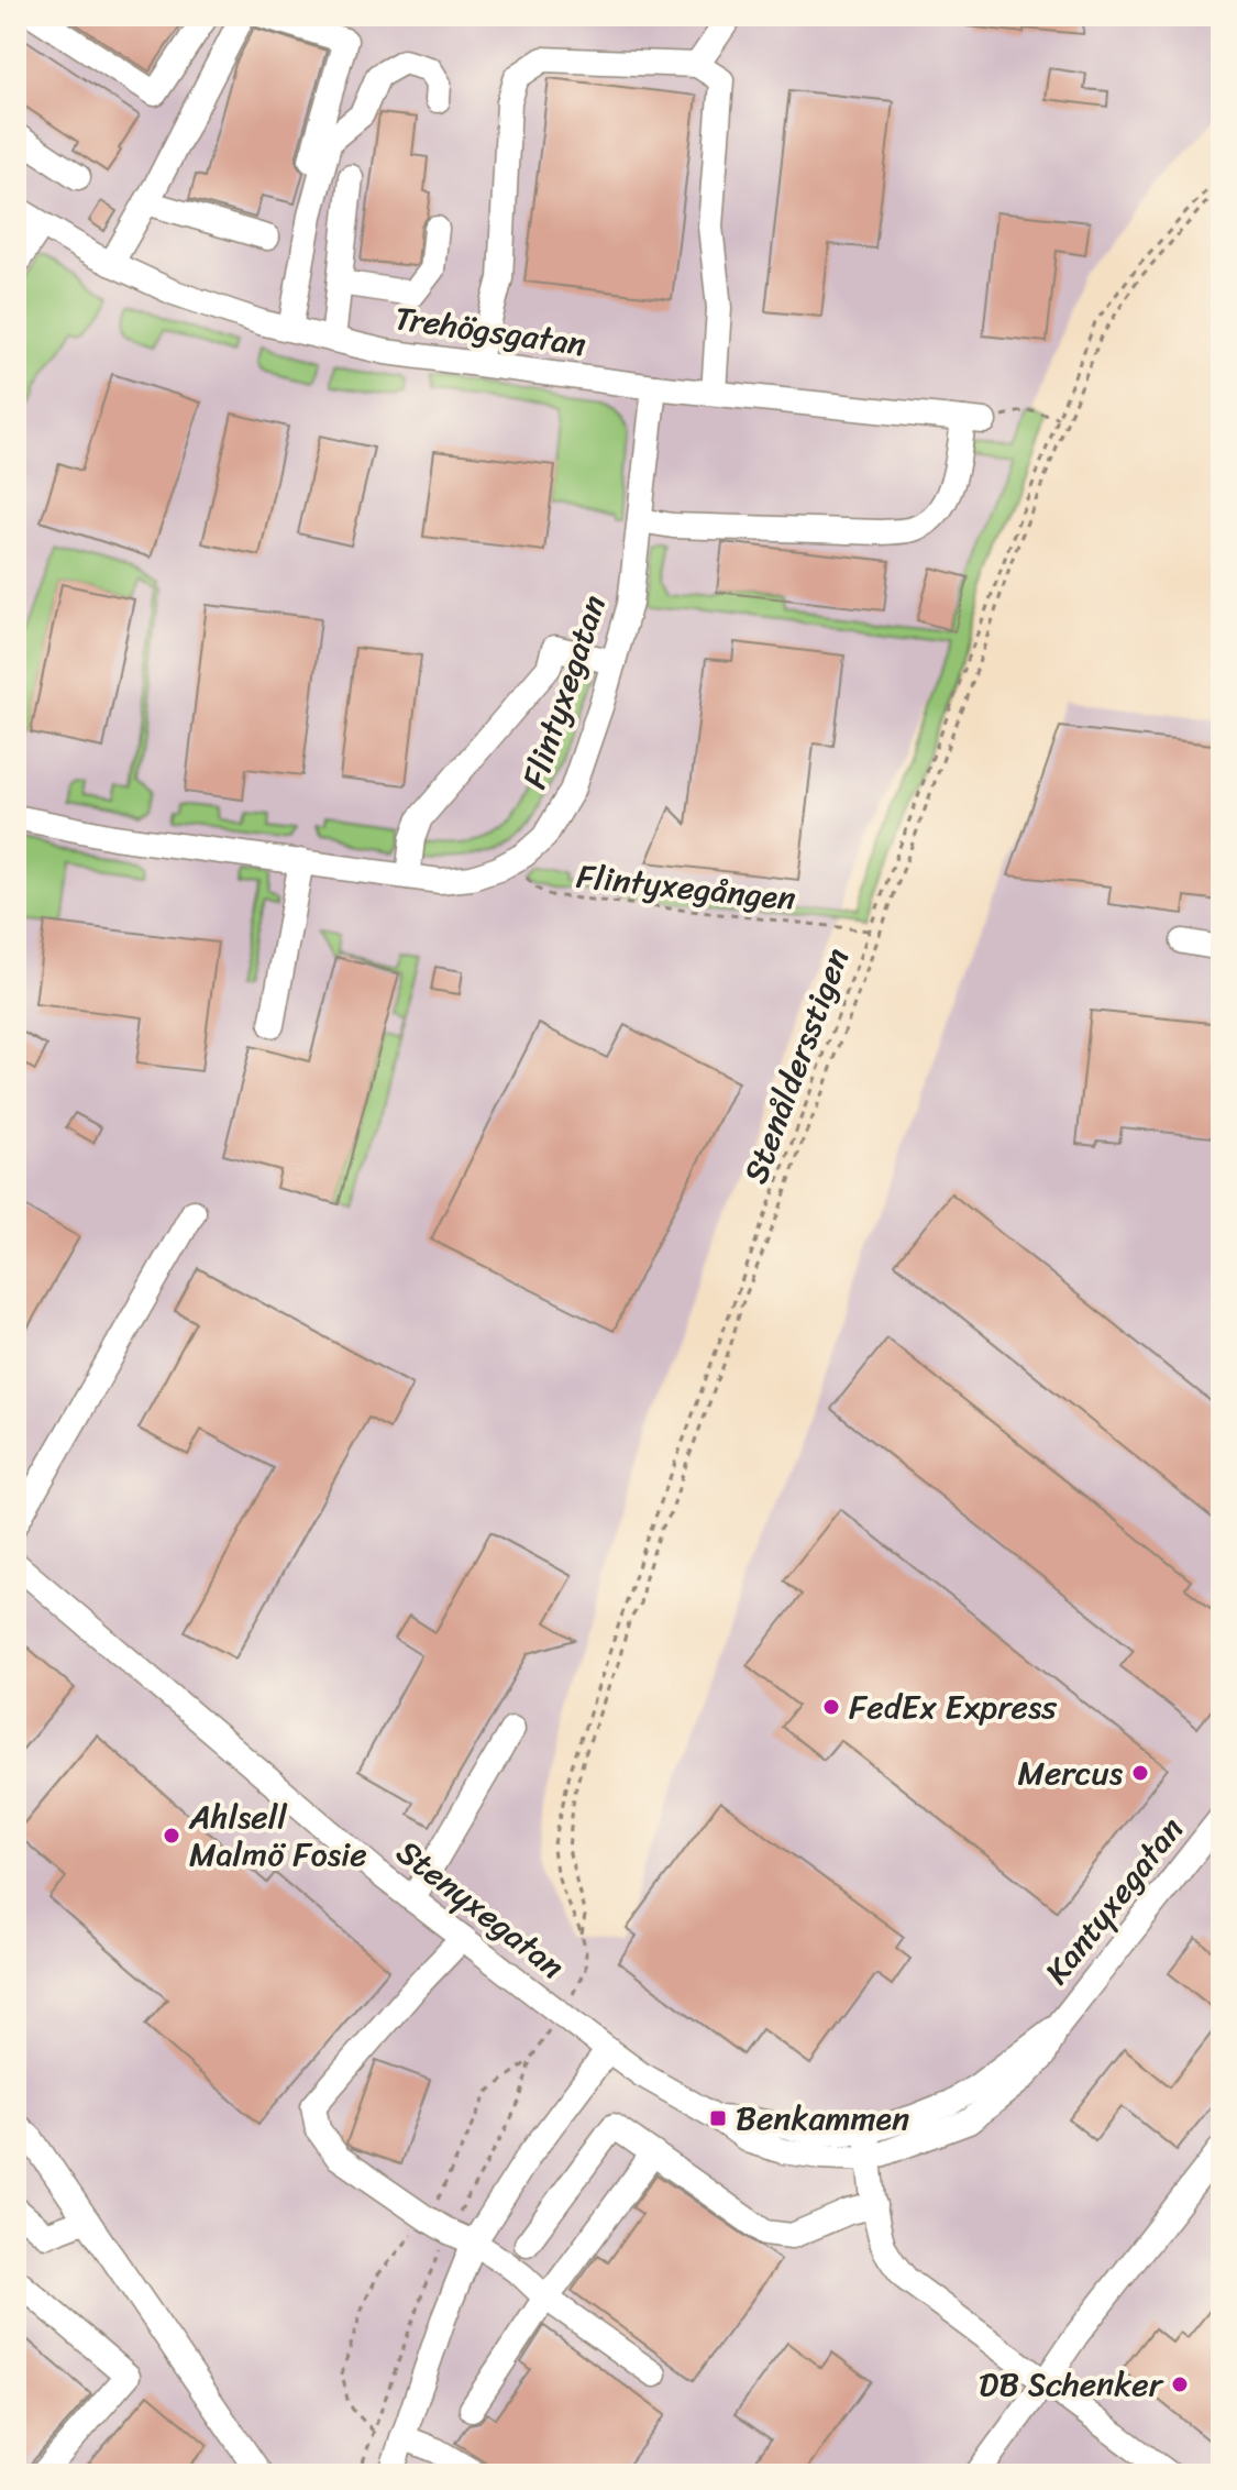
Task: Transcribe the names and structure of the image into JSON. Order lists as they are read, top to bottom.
{
  "streets": {
    "street": [
      "Trehögsgatan",
      "Flintyxegatan",
      "Kantyxegatan",
      "Stenyxegatan"
    ],
    "path": ["Flintyxegången", "Stenåldersstigen"]
  },
  "crossings": [
    ["Trehögsgatan", "Flintyxegatan"],
    ["Flintyxegatan", "Flintyxegången"],
    ["Flintyxegången", "Stenåldersstigen"],
    ["Stenåldersstigen", "Stenyxegatan"],
    ["Kantyxegatan", "Stenyxegatan"]
  ],
  "places": {
    "other": [
      "FedEx Express",
      "Mercus",
      "Ahlsell Malmö Fosie",
      "DB Schenker"
    ],
    "transit": ["Benkammen"]
  }
}
